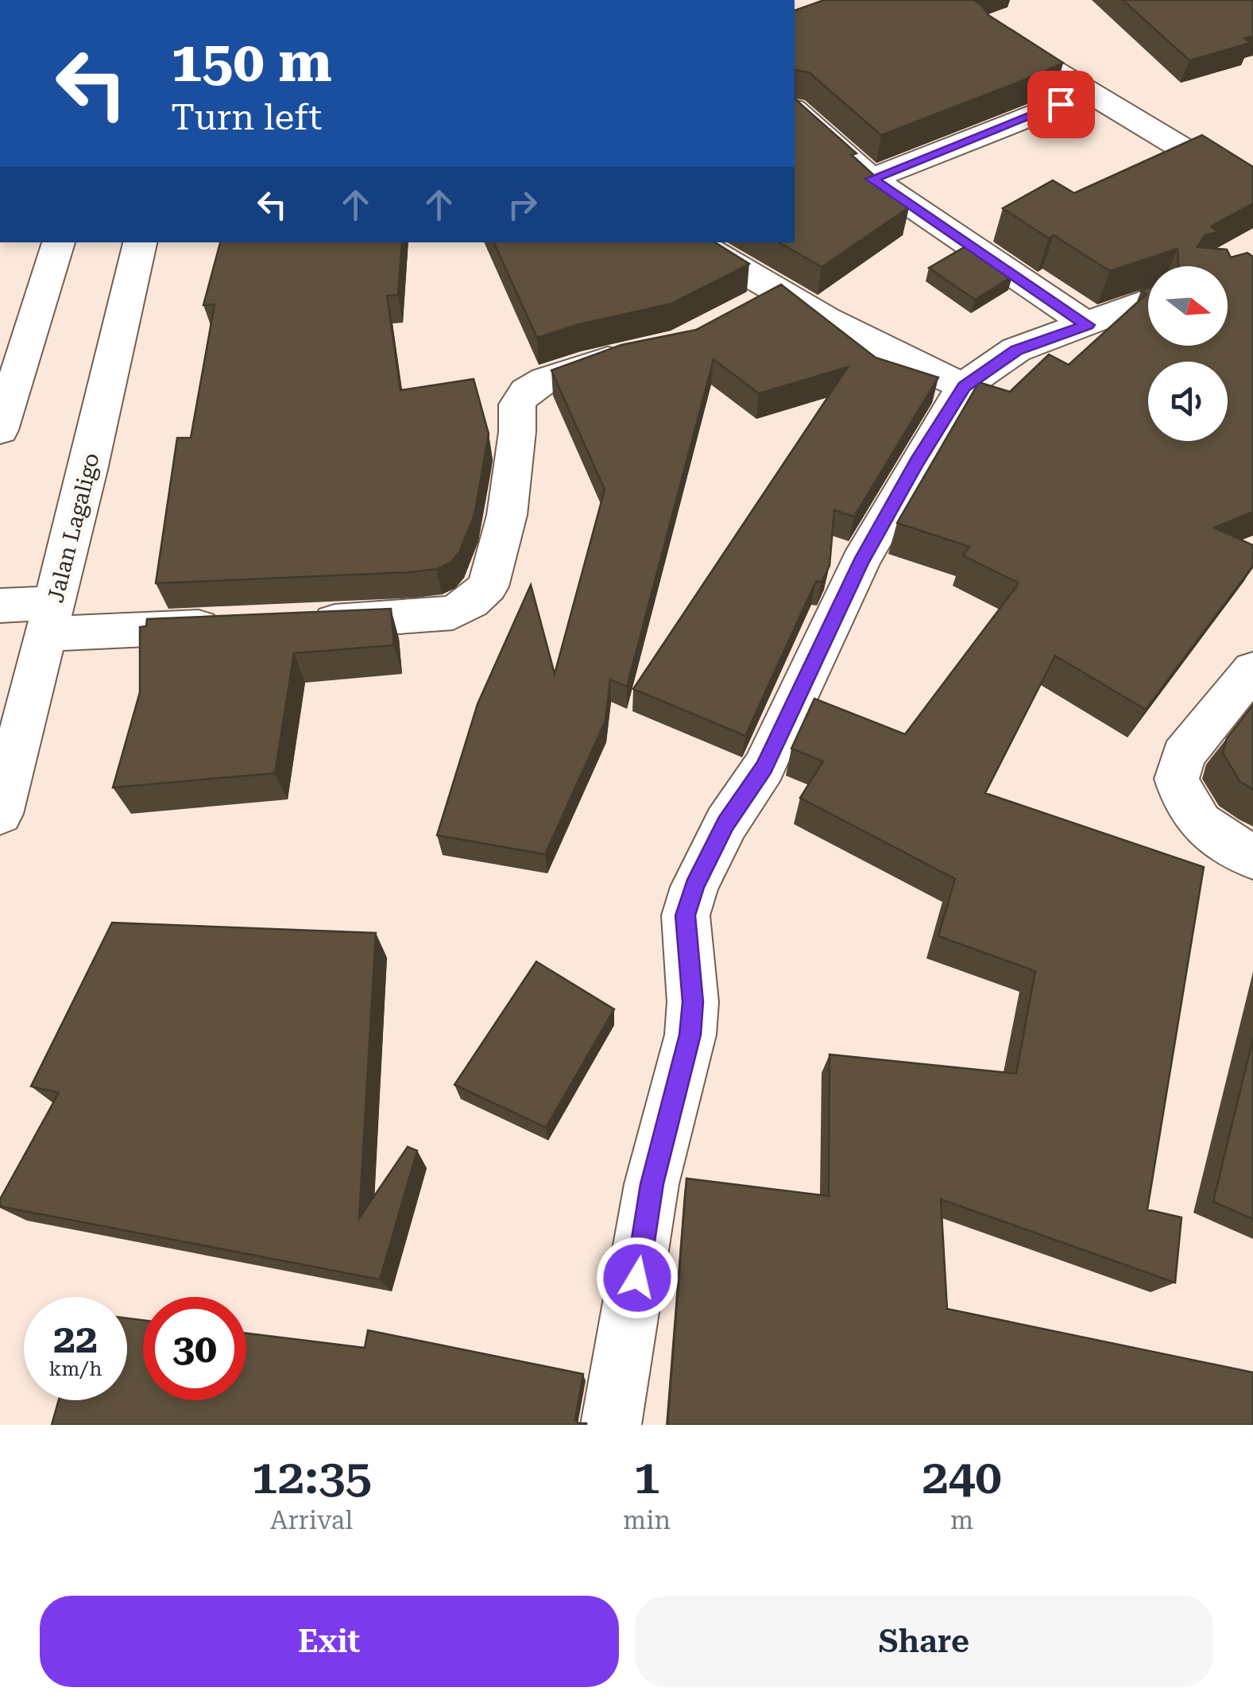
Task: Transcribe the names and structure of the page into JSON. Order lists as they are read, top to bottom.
{
  "streets": {
    "street": ["Jalan Lagaligo"]
  },
  "north": "right",
  "page": {
    "turn": ["150 m", "Turn left"],
    "speed": "22 km/h",
    "limit": "30",
    "eta": [
      "12:35",
      "Arrival",
      "1",
      "min",
      "240",
      "m"
    ],
    "buttons": ["Exit", "Share"]
  }
}
